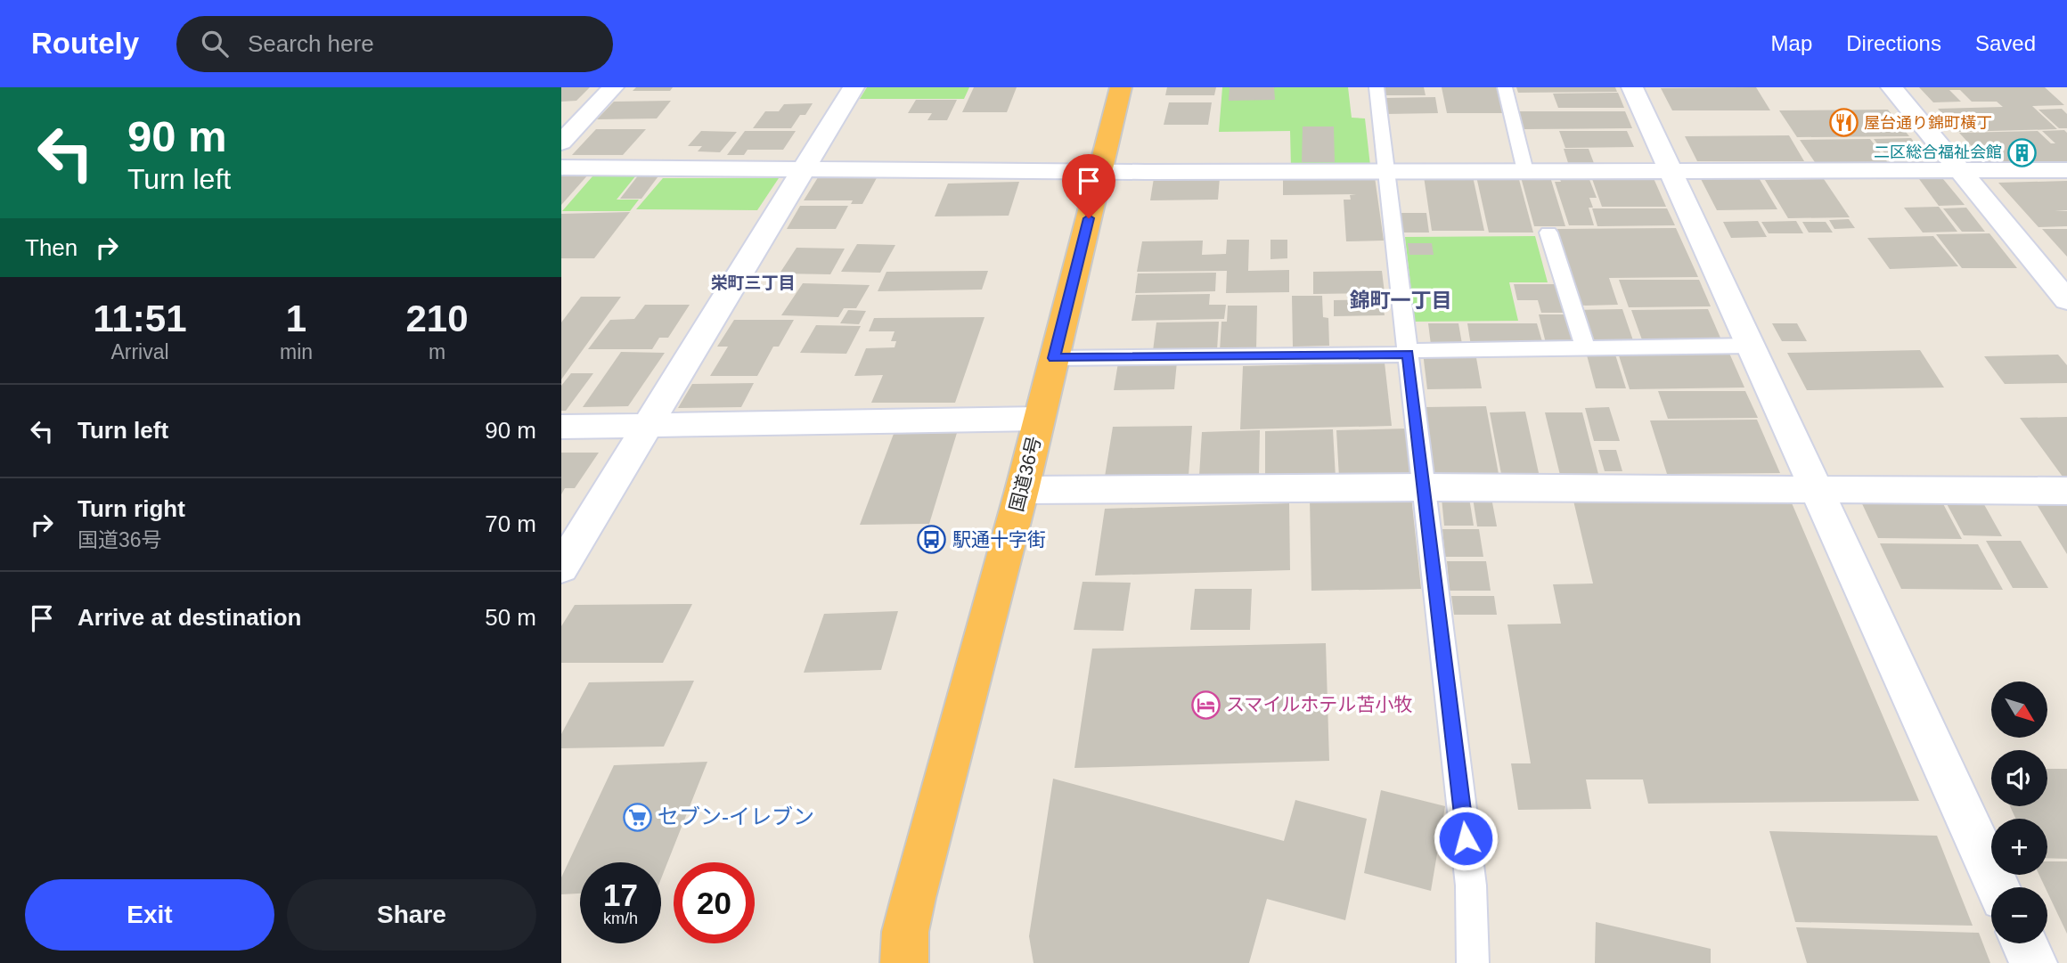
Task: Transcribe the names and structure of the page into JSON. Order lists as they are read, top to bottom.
{
  "streets": {
    "highway": ["国道36号"]
  },
  "districts": ["栄町三丁目", "錦町一丁目"],
  "places": {
    "restaurant": ["屋台通り錦町橫丁"],
    "building": ["二区総合福祉会館"],
    "bus stop": ["駅通十字街"],
    "hotel": ["スマイルホテル苫小牧"],
    "supermarket": ["セブン-イレブン"]
  },
  "north": "bottom right",
  "page": {
    "header": "Routely",
    "search": "Search here",
    "nav": ["Map", "Directions", "Saved"],
    "turn": ["90 m", "Turn left"],
    "then": "Then",
    "eta": [
      "11:51",
      "Arrival",
      "1",
      "min",
      "210",
      "m"
    ],
    "list": [
      {
        "name": "Turn left",
        "value": "90 m"
      },
      {
        "name": "Turn right",
        "note": "国道36号",
        "value": "70 m"
      },
      {
        "name": "Arrive at destination",
        "value": "50 m"
      }
    ],
    "map_buttons": ["+", "−"],
    "speed": "17 km/h",
    "limit": "20",
    "buttons": ["Exit", "Share"]
  }
}
